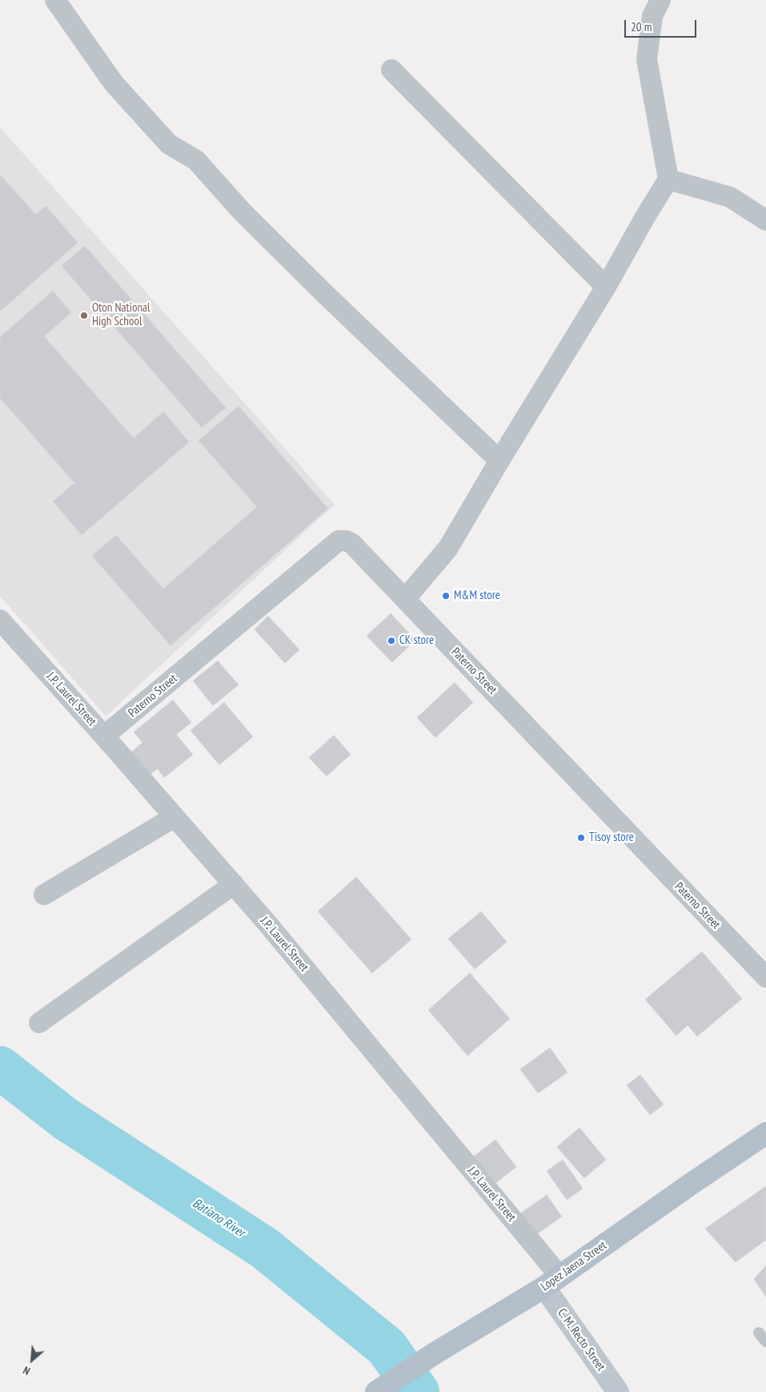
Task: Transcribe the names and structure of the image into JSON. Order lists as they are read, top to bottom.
{
  "streets": {
    "main road": ["Lopez Jaena Street", "C. M. Recto Street"],
    "street": ["Paterno Street", "J.P. Laurel Street"]
  },
  "crossings": [
    ["Paterno Street", "J.P. Laurel Street"],
    ["J.P. Laurel Street", "Lopez Jaena Street"],
    ["J.P. Laurel Street", "C. M. Recto Street"],
    ["Lopez Jaena Street", "C. M. Recto Street"]
  ],
  "water": ["Batiano River"],
  "places": [
    "Oton National High School",
    "M&M store",
    "CK store",
    "Tisoy store"
  ],
  "scale_bar": "20 m",
  "north": "bottom left"
}
